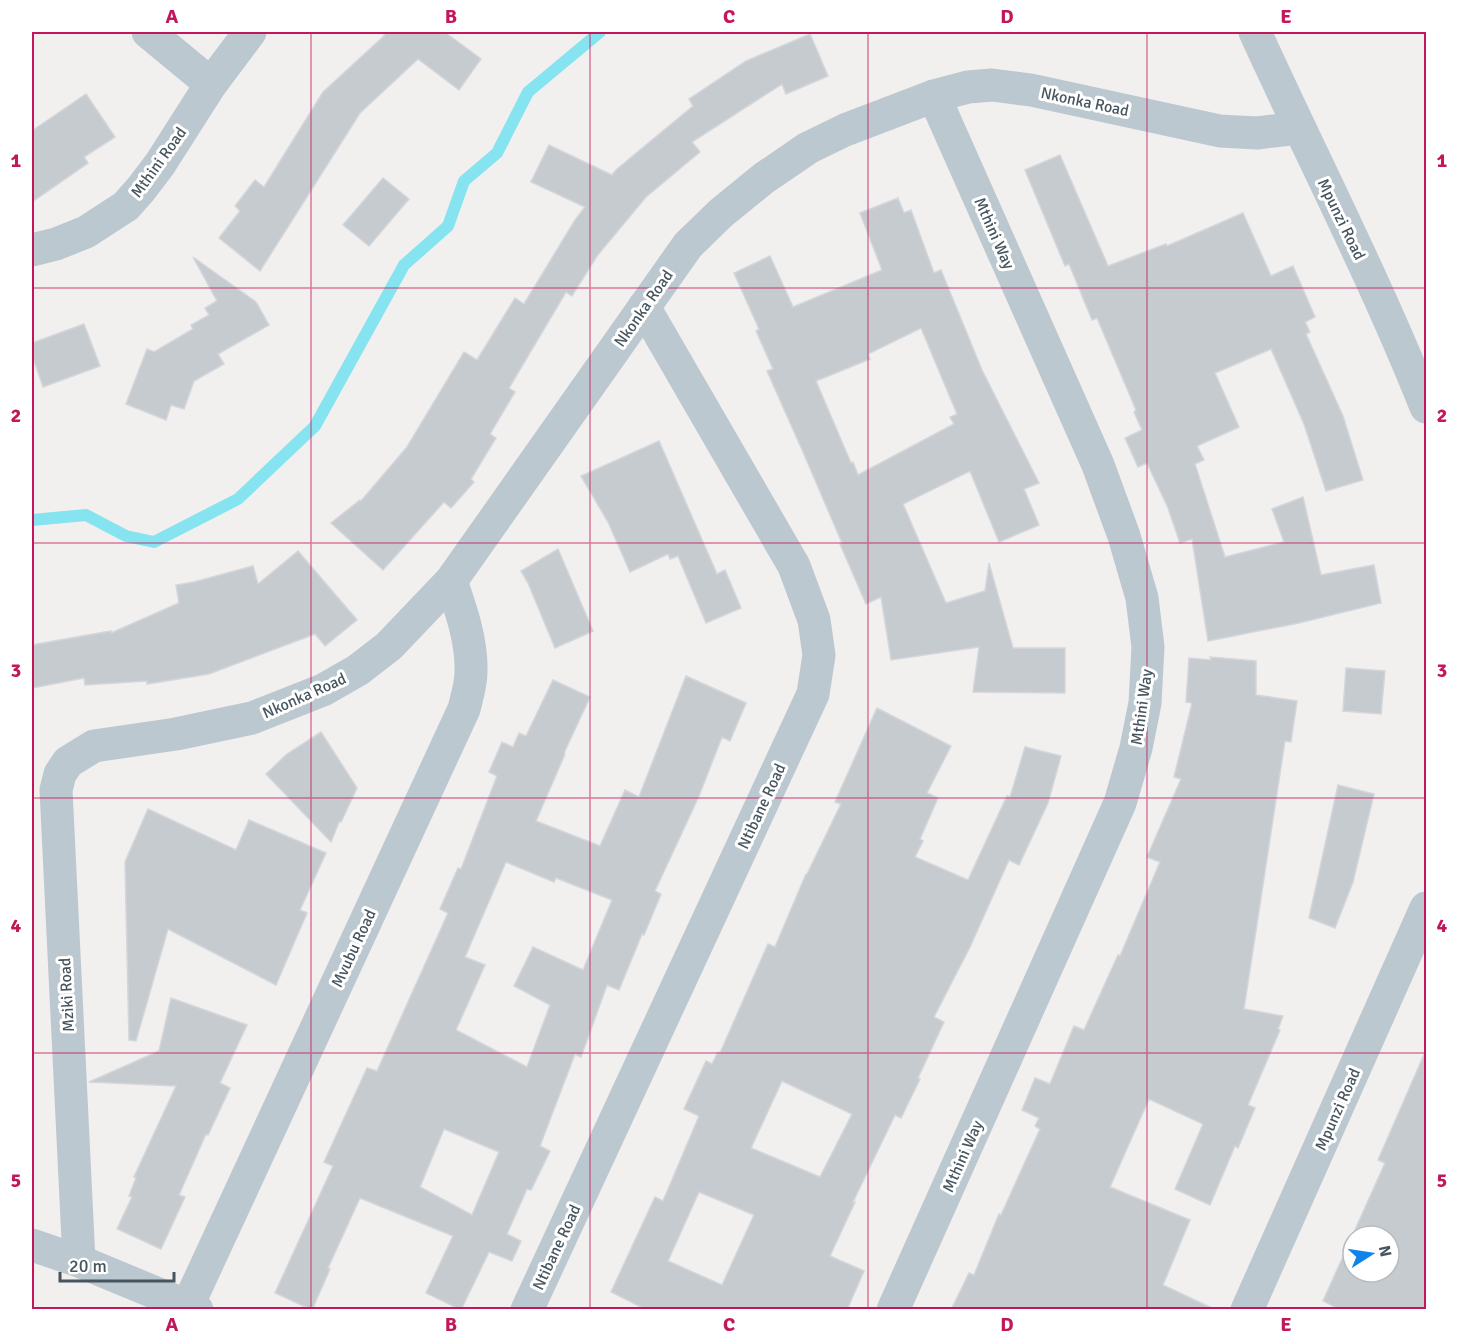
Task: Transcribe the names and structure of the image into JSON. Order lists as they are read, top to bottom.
{
  "streets": {
    "street": [
      "Nkonka Road",
      "Mthini Road",
      "Mpunzi Road",
      "Mthini Way",
      "Ntibane Road",
      "Mvubu Road",
      "Mziki Road"
    ]
  },
  "crossings": [
    ["Nkonka Road", "Mpunzi Road"],
    ["Nkonka Road", "Mthini Way"],
    ["Nkonka Road", "Ntibane Road"],
    ["Nkonka Road", "Mvubu Road"],
    ["Nkonka Road", "Mziki Road"]
  ],
  "scale_bar": "20 m",
  "north": "right",
  "grid": {
    "columns": [
      "A",
      "B",
      "C",
      "D",
      "E"
    ],
    "rows": [
      "1",
      "2",
      "3",
      "4",
      "5"
    ]
  }
}
